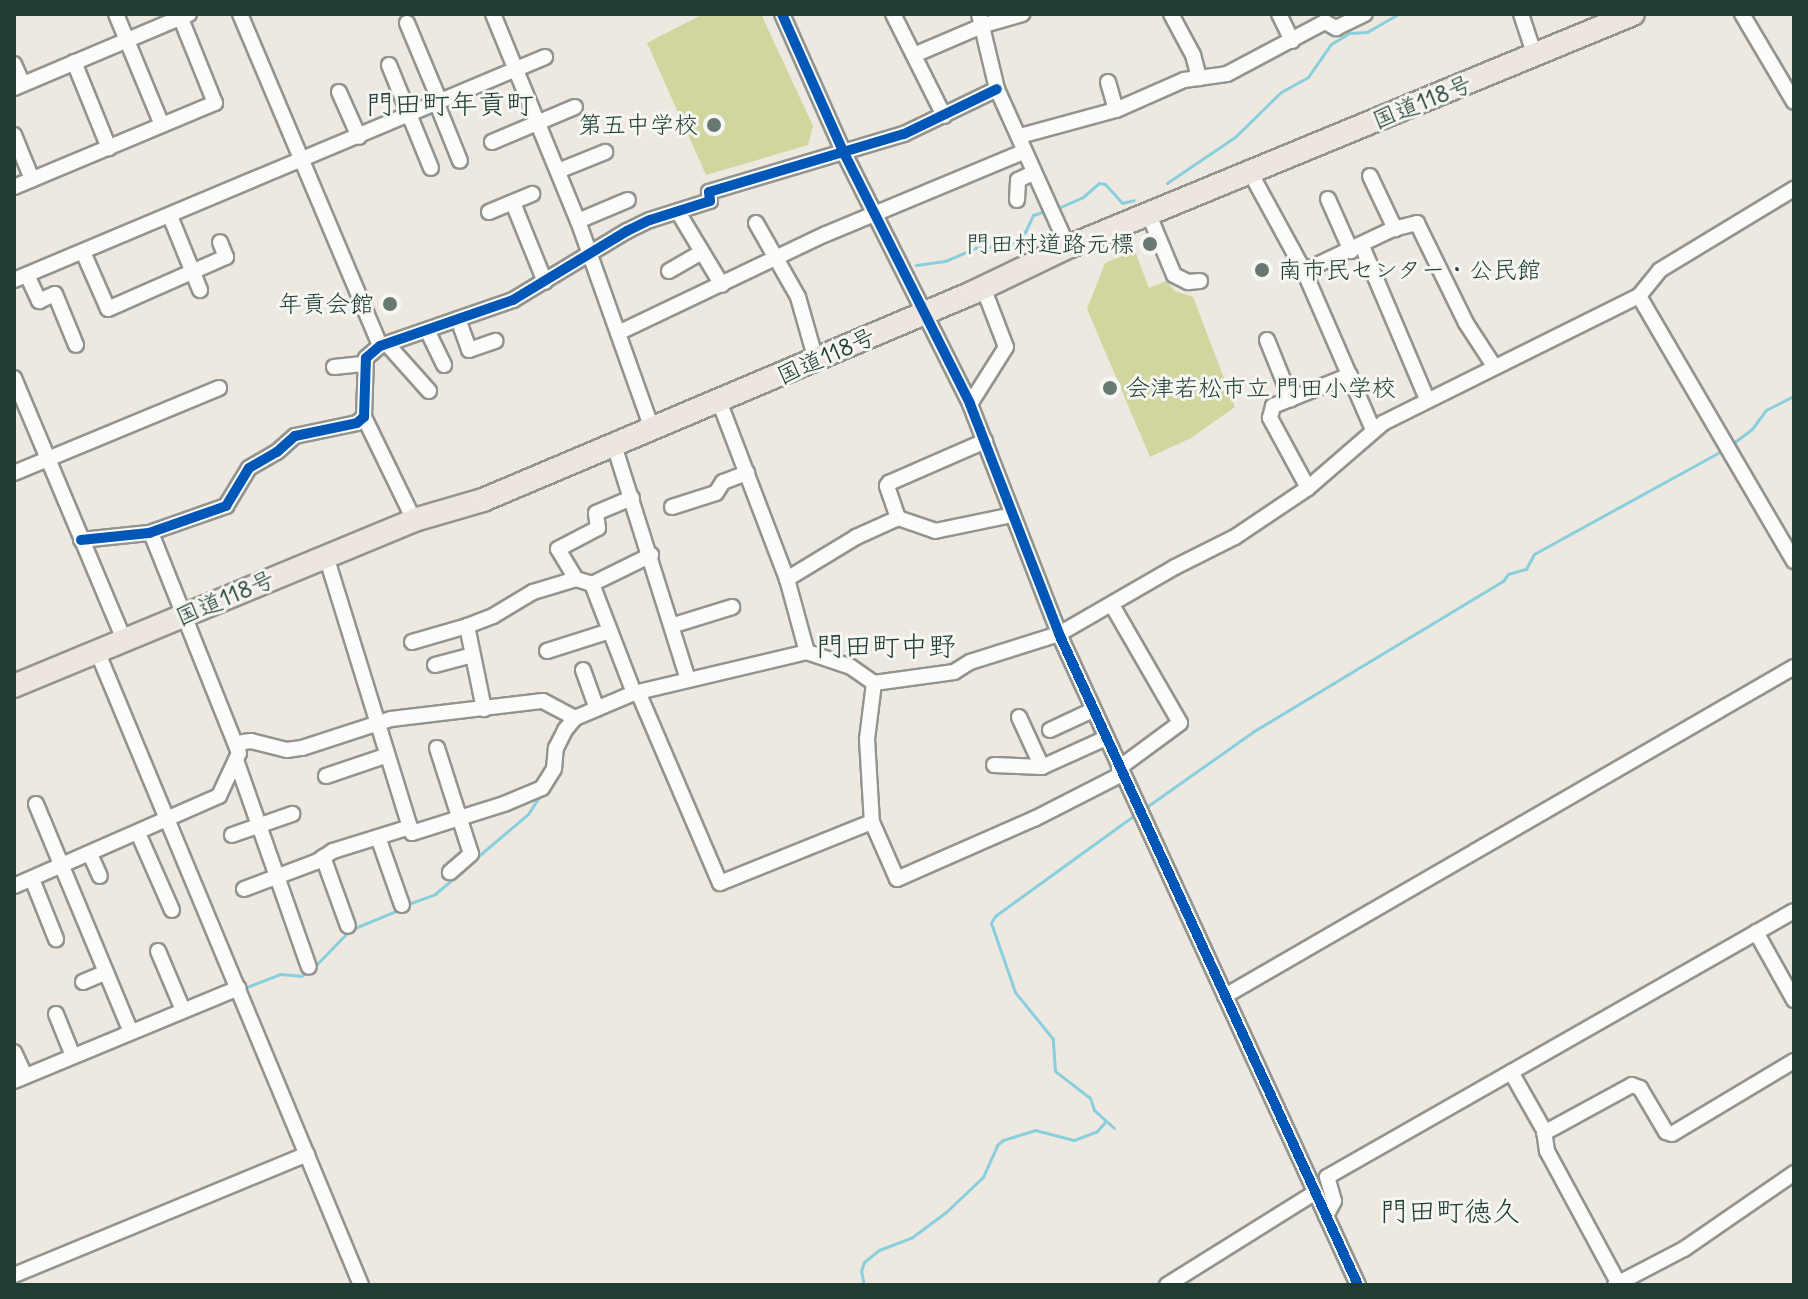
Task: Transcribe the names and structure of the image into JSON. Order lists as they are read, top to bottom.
{
  "streets": {
    "highway": ["国道118号"]
  },
  "districts": ["門田町年貢町", "門田町中野", "門田町徳久"],
  "places": [
    "第五中学校",
    "門田村道路元標",
    "南市民センター・公民館",
    "年貢会館",
    "会津若松市立 門田小学校"
  ]
}
